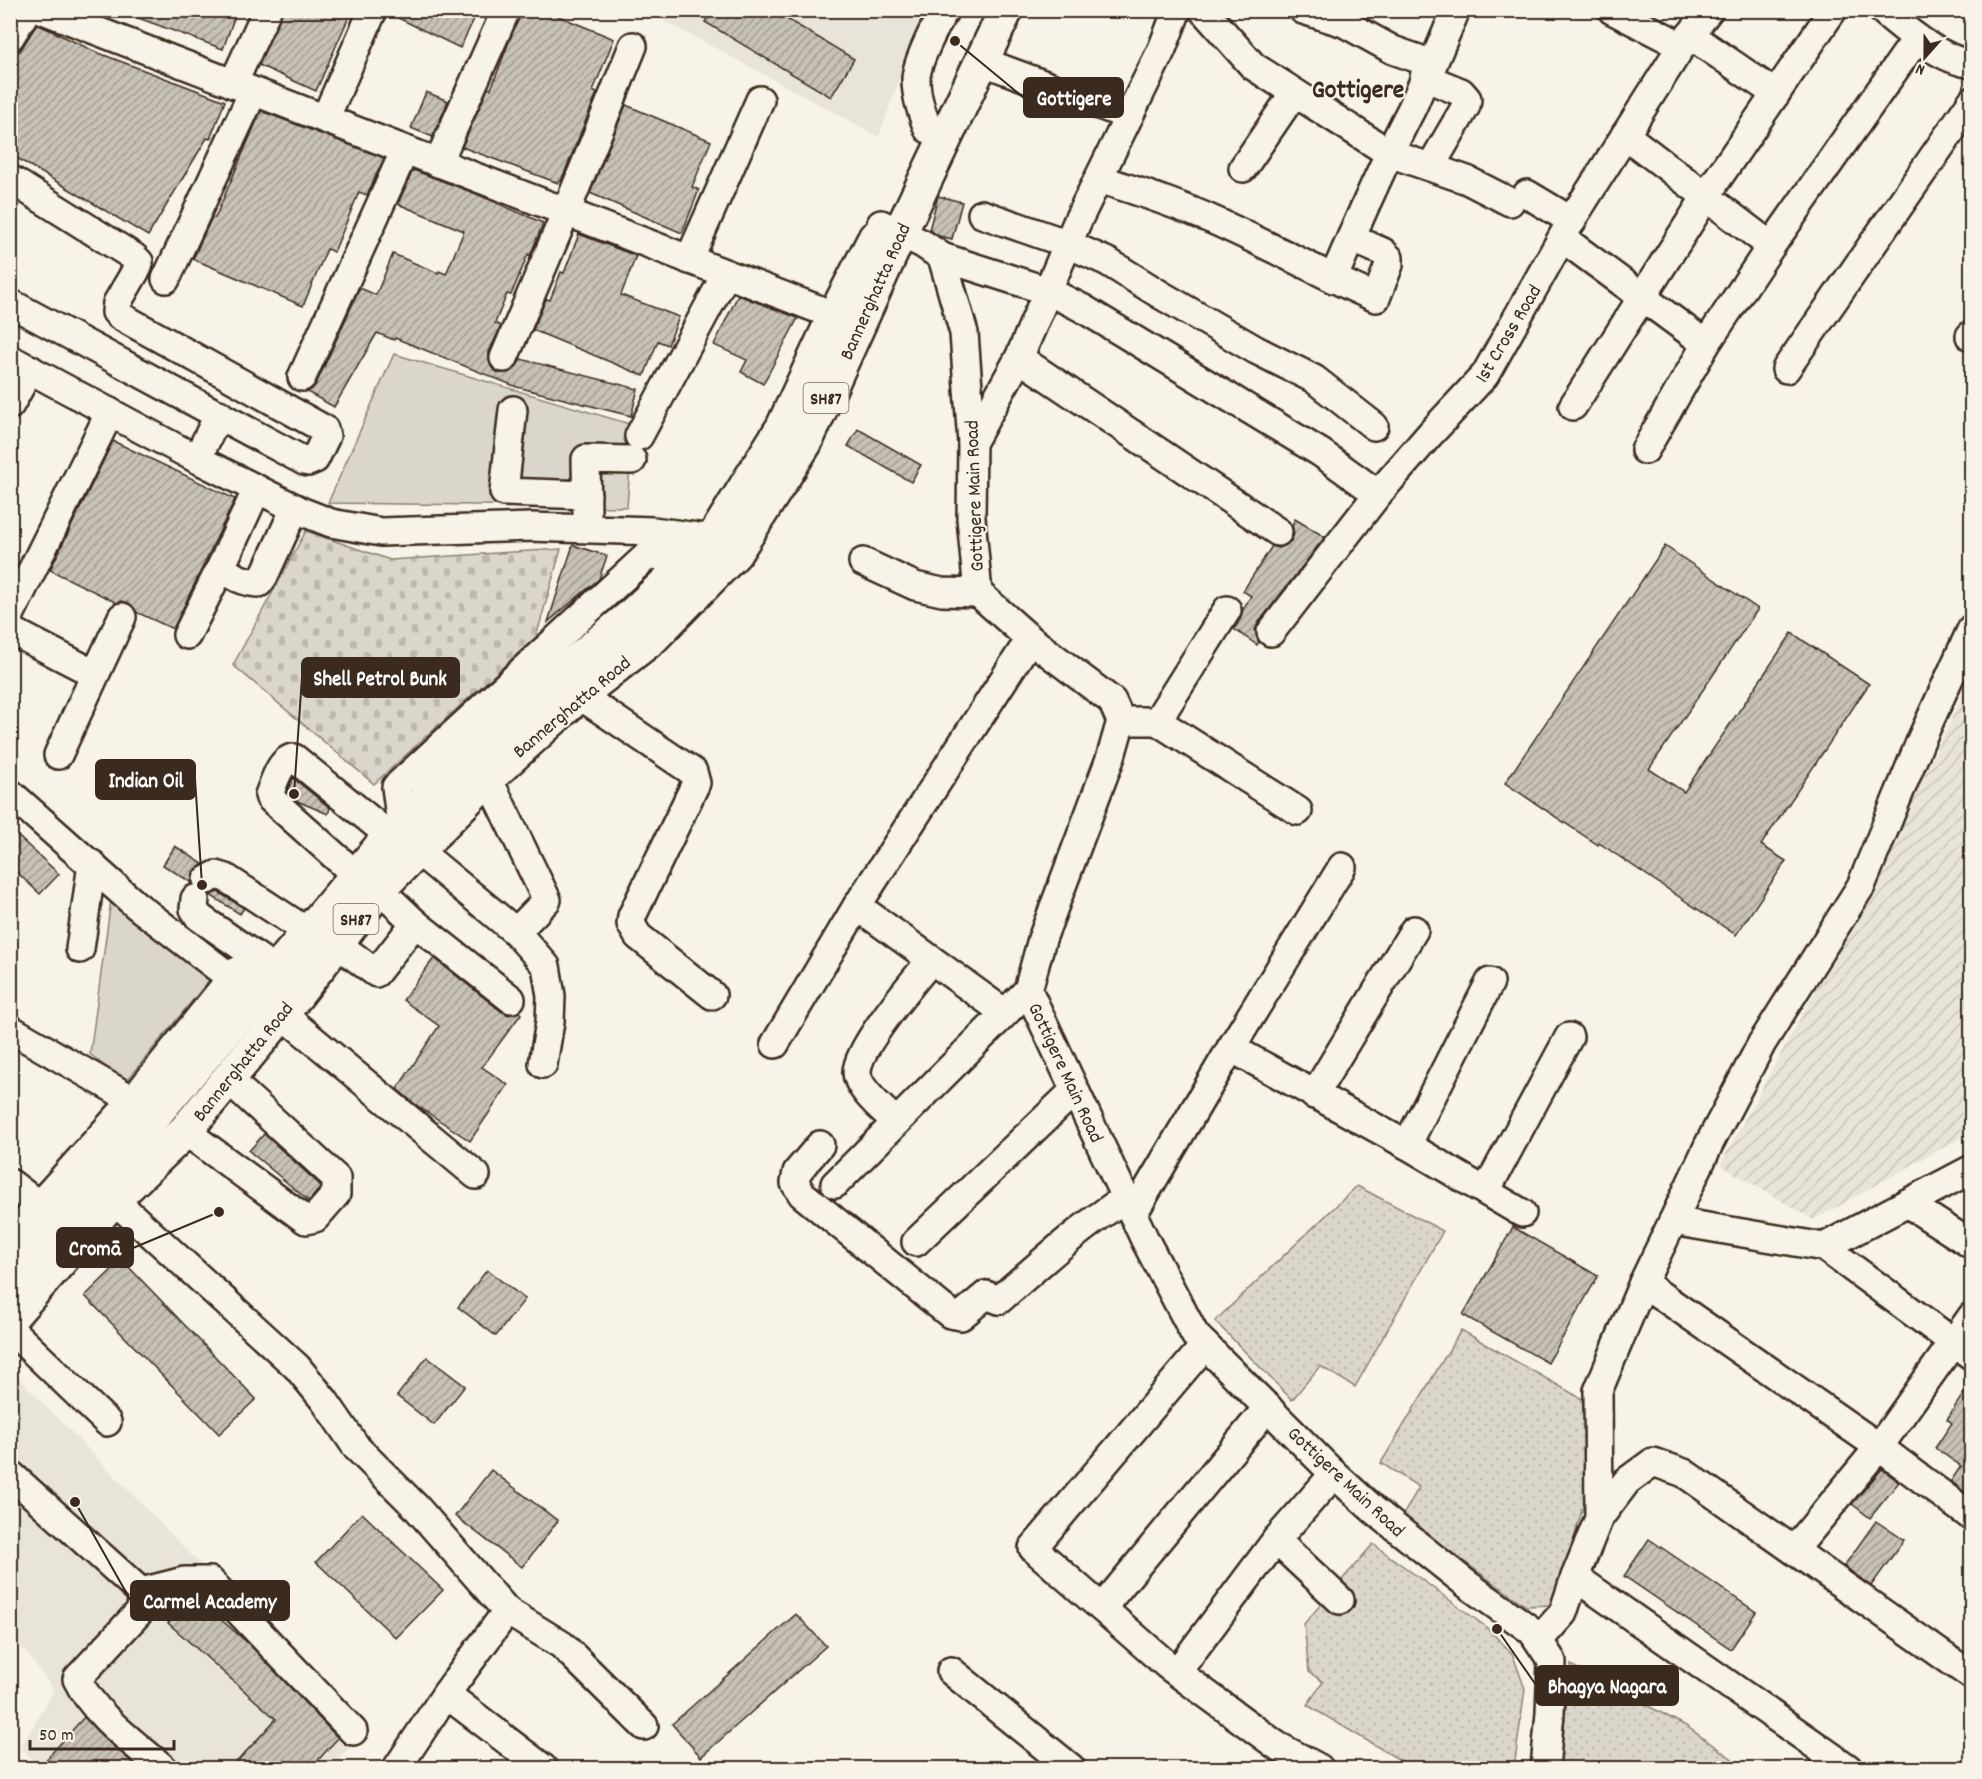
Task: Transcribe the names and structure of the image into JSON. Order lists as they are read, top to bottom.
{
  "streets": {
    "main road": ["Bannerghatta Road", "SH87"],
    "street": ["1st Cross Road", "Gottigere Main Road"]
  },
  "districts": ["Gottigere"],
  "places": [
    "Gottigere",
    "Shell Petrol Bunk",
    "Indian Oil",
    "Cromā",
    "Carmel Academy",
    "Bhagya Nagara"
  ],
  "scale_bar": "50 m",
  "north": "bottom"
}
